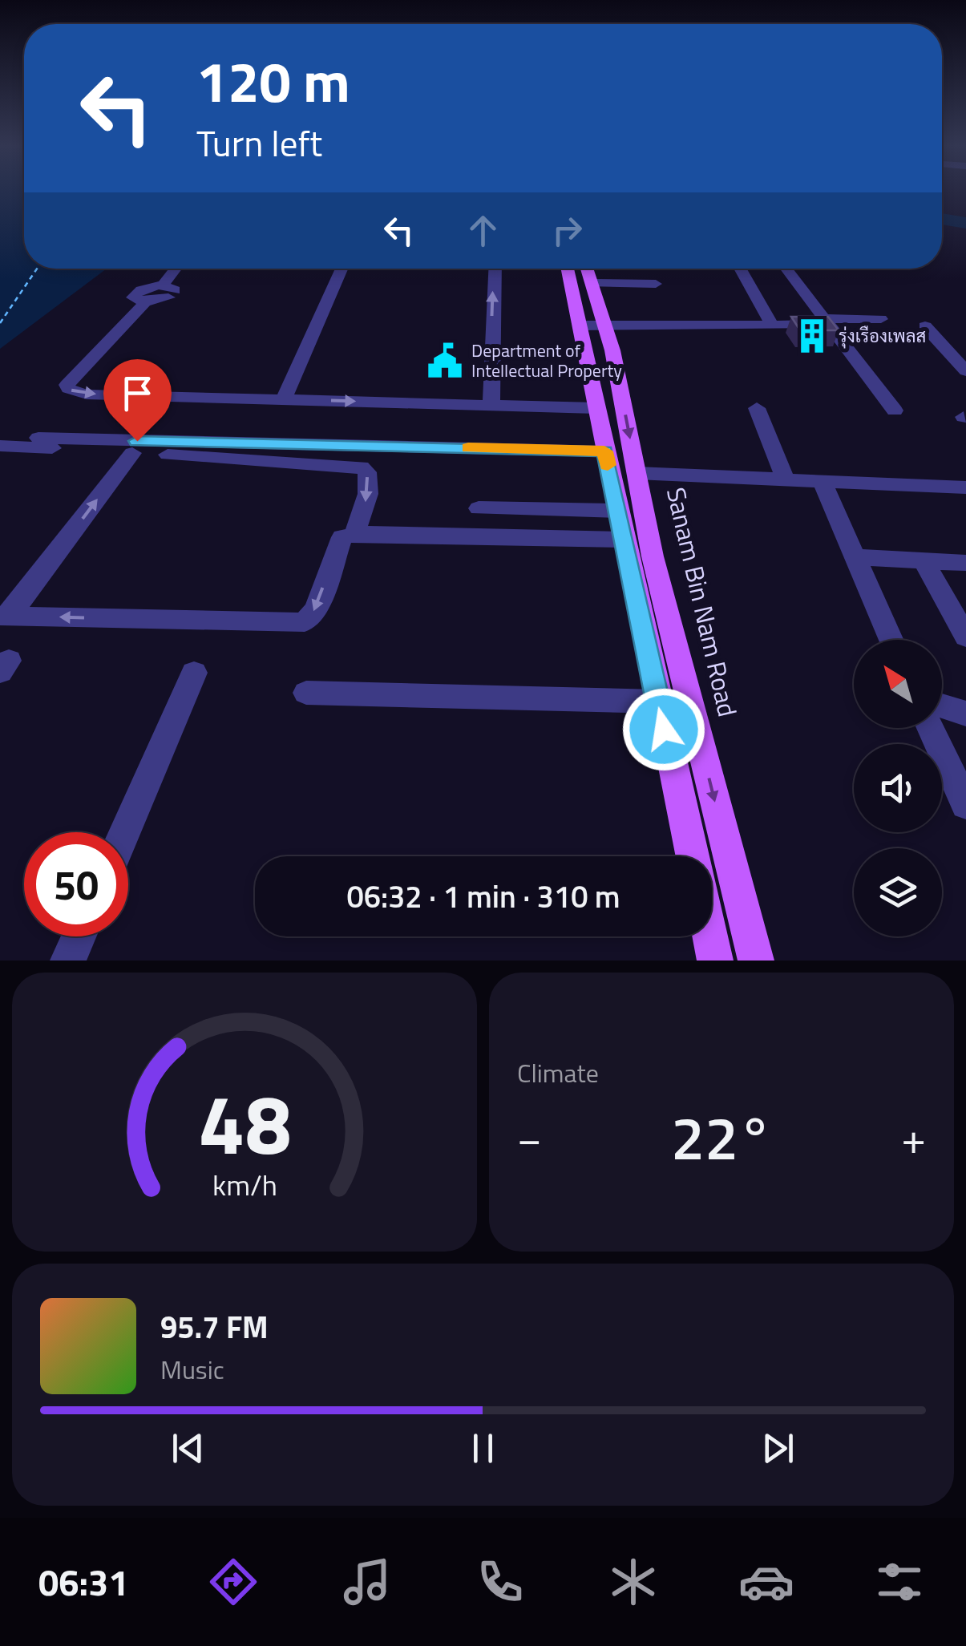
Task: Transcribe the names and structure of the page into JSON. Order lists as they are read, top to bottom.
{
  "streets": {
    "main road": ["Sanam Bin Nam Road"]
  },
  "places": {
    "building": ["รุ่งเรืองเพลส"],
    "public building": ["Department of Intellectual Property"]
  },
  "north": "top left",
  "page": {
    "turn": ["120 m", "Turn left"],
    "limit": "50",
    "trip": "06:32 · 1 min · 310 m",
    "tile": "Climate",
    "heat": ["−", "22°", "+"],
    "song": ["95.7 FM", "Music"],
    "tabs": "06:31",
    "gauge": ["48", "km/h"]
  }
}
